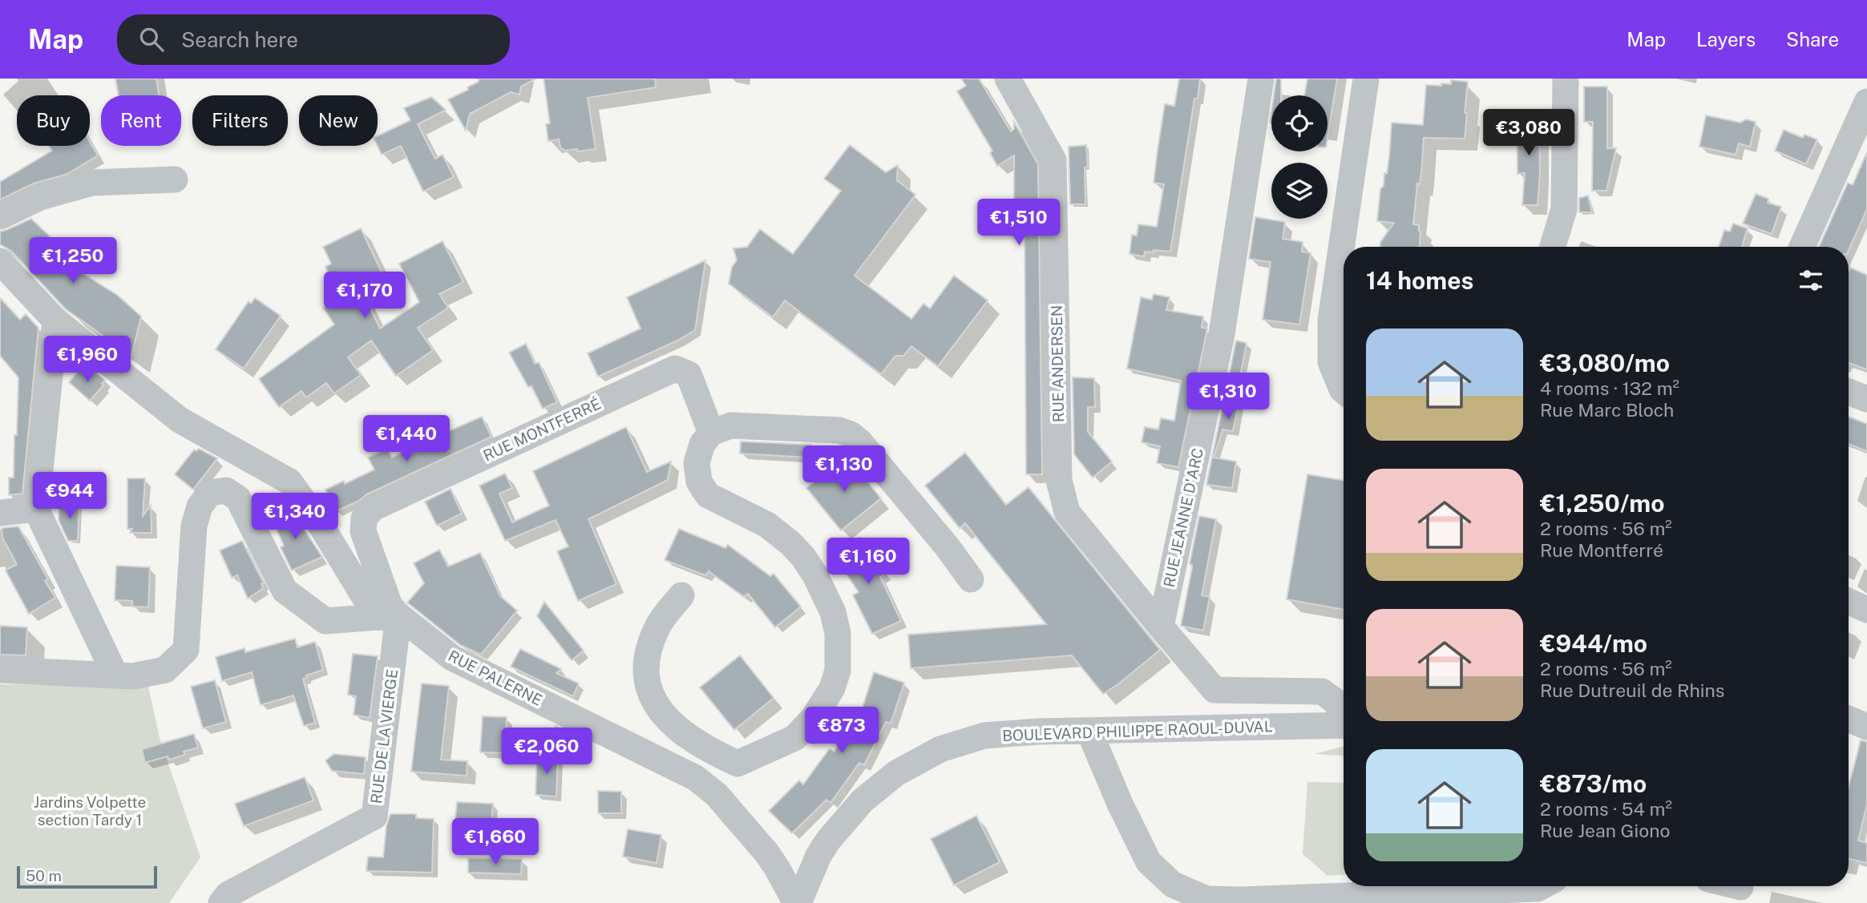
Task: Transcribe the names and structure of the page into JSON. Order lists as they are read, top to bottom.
{
  "streets": {
    "street": [
      "RUE ANDERSEN",
      "RUE MONTFERRÉ",
      "RUE JEANNE D'ARC",
      "RUE PALERNE",
      "BOULEVARD PHILIPPE RAOUL-DUVAL",
      "RUE DE LA VIERGE"
    ]
  },
  "crossings": [
    ["RUE ANDERSEN", "RUE JEANNE D'ARC"],
    ["RUE MONTFERRÉ", "RUE PALERNE"],
    ["RUE MONTFERRÉ", "RUE DE LA VIERGE"],
    ["RUE PALERNE", "BOULEVARD PHILIPPE RAOUL-DUVAL"],
    ["RUE PALERNE", "RUE DE LA VIERGE"]
  ],
  "parks": ["Jardins Volpette section Tardy 1"],
  "scale_bar": "50 m",
  "page": {
    "header": "Map",
    "search": "Search here",
    "nav": ["Map", "Layers", "Share"],
    "chip": [
      "Buy",
      "Rent",
      "Filters",
      "New"
    ],
    "price": [
      "€3,080",
      "€1,510",
      "€1,250",
      "€1,170",
      "€1,960",
      "€1,310",
      "€1,440",
      "€1,130",
      "€944",
      "€1,340",
      "€1,160",
      "€873",
      "€2,060",
      "€1,660"
    ],
    "heading": "14 homes",
    "list": [
      {
        "name": "€3,080/mo",
        "note": "4 rooms · 132 m² · Rue Marc Bloch"
      },
      {
        "name": "€1,250/mo",
        "note": "2 rooms · 56 m² · Rue Montferré"
      },
      {
        "name": "€944/mo",
        "note": "2 rooms · 56 m² · Rue Dutreuil de Rhins"
      },
      {
        "name": "€873/mo",
        "note": "2 rooms · 54 m² · Rue Jean Giono"
      }
    ],
    "scale": "50 m"
  }
}
